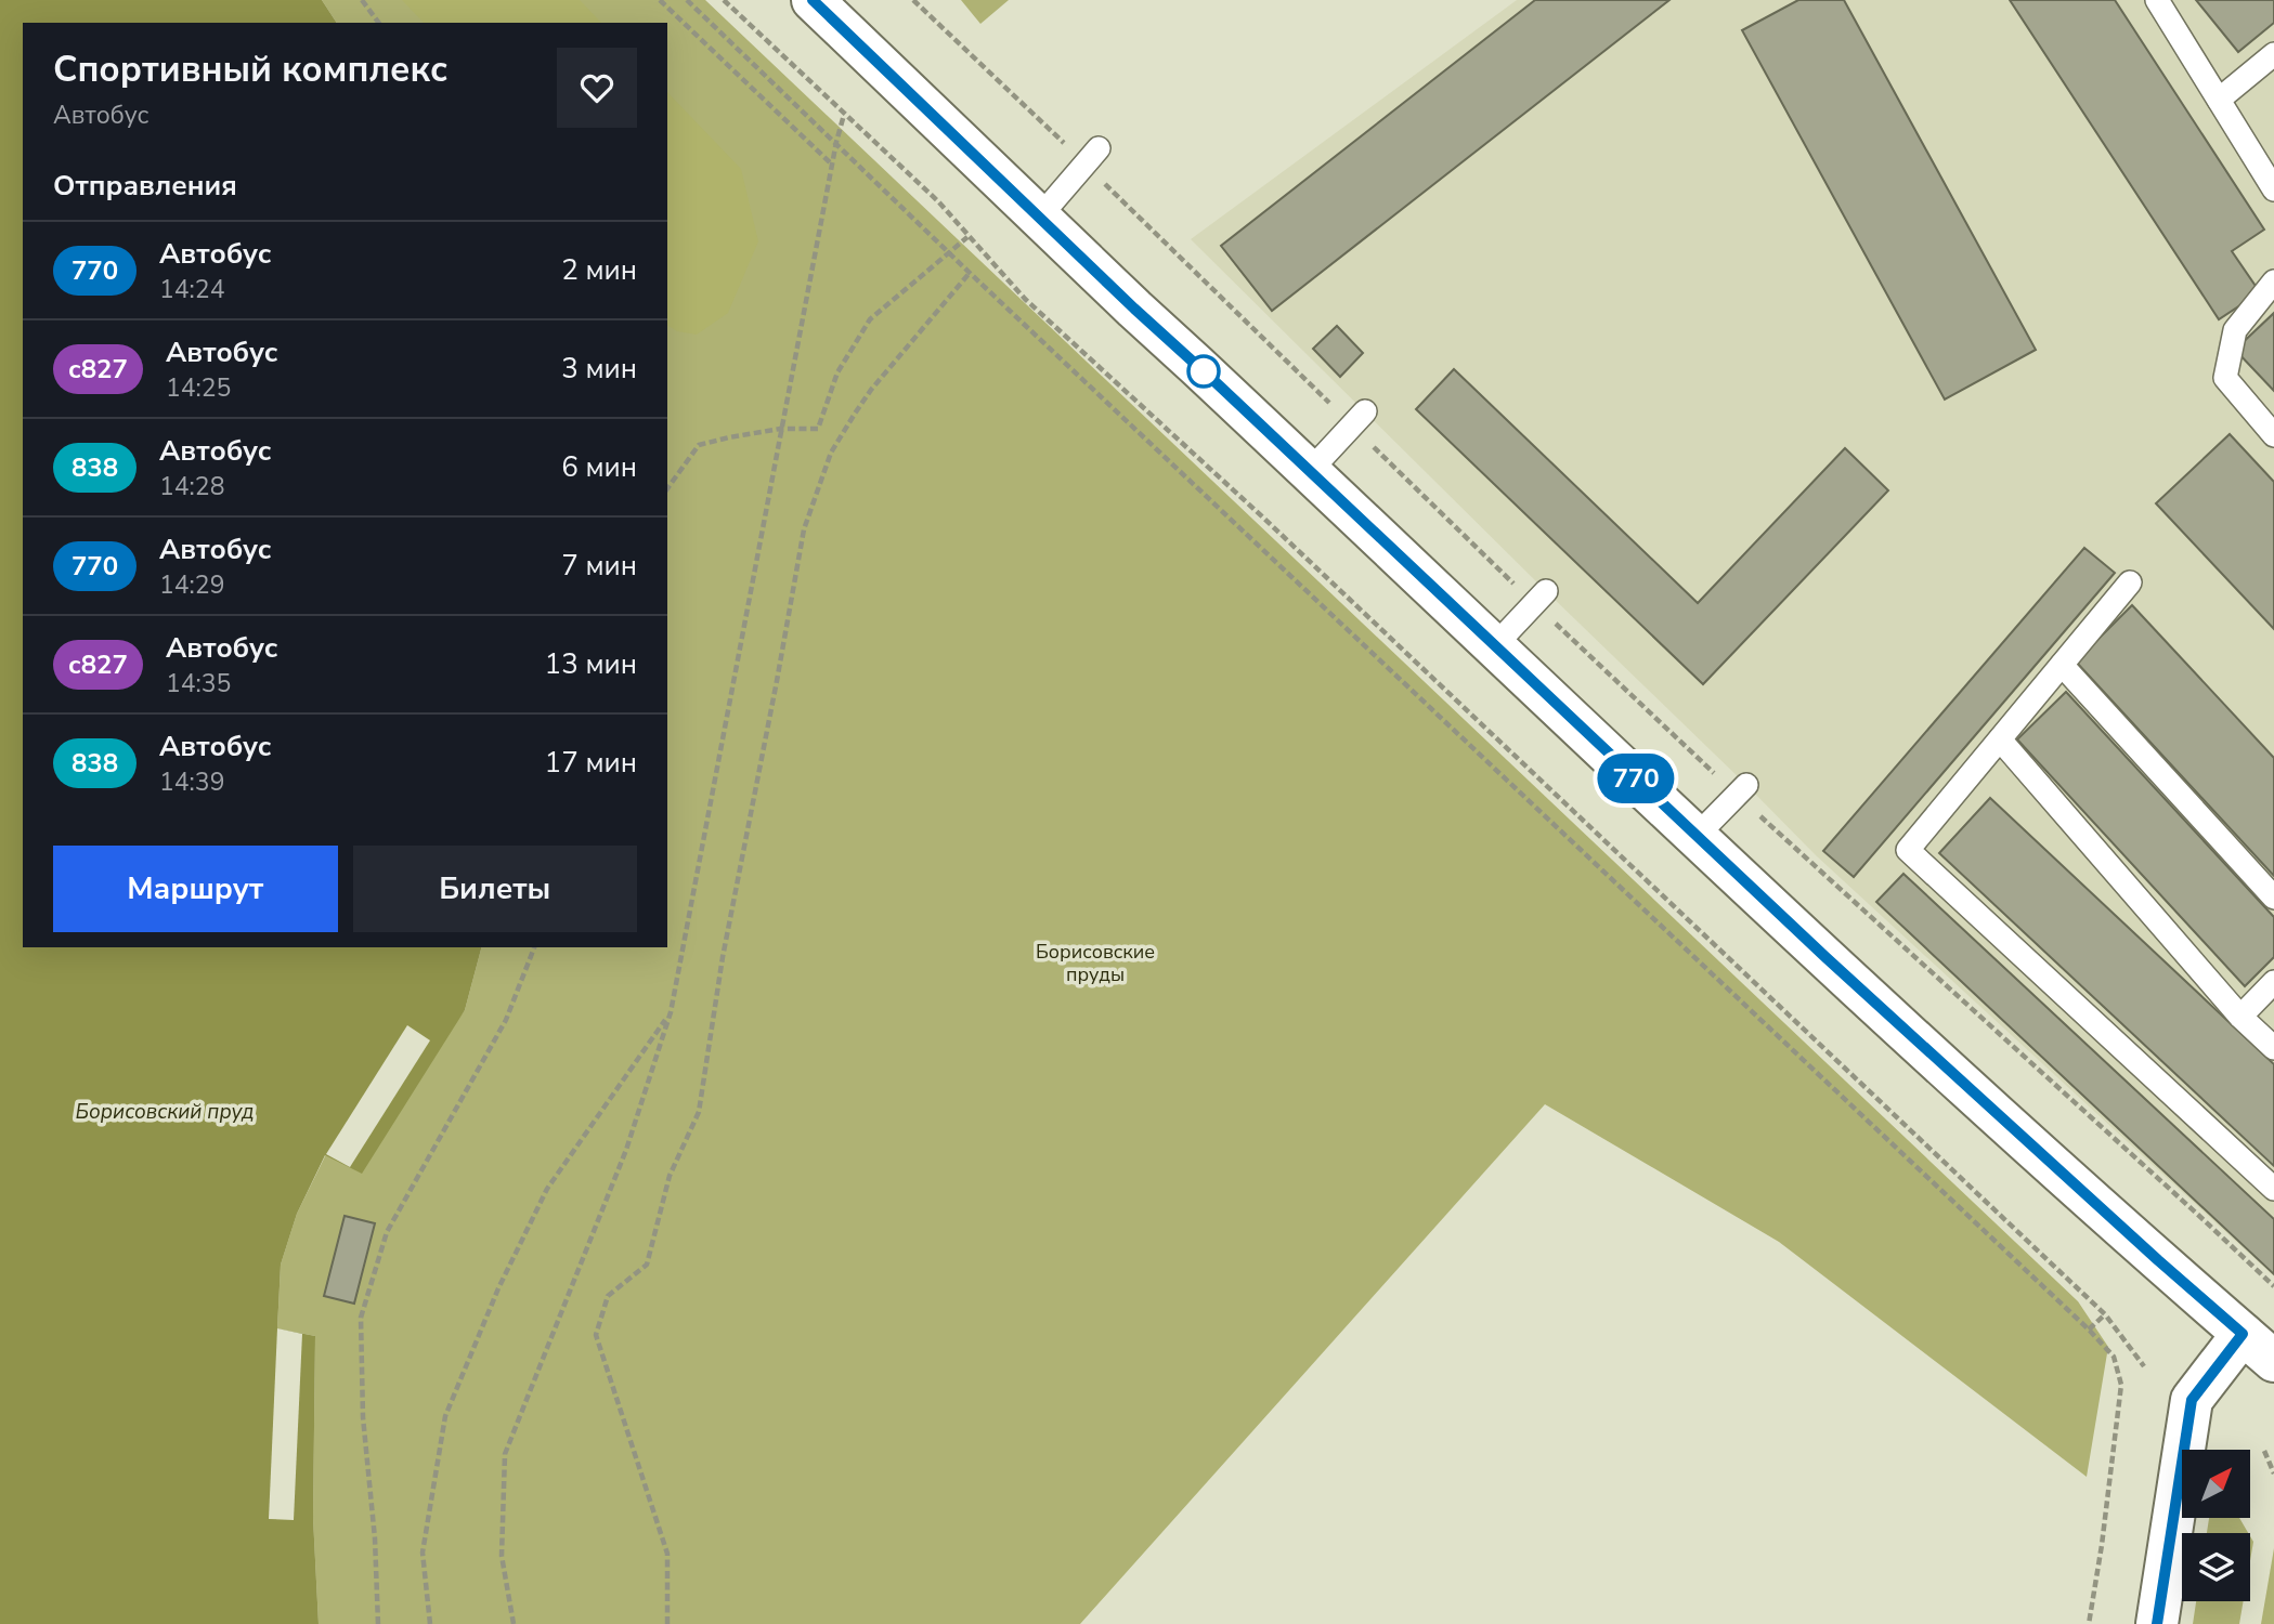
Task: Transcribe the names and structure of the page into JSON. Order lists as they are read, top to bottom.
{
  "water": ["Борисовский пруд"],
  "parks": ["Борисовские пруды"],
  "lines": ["bus line 770"],
  "north": "top right",
  "page": {
    "on_map": "770",
    "heading": [
      ["Спортивный комплекс", "Автобус"],
      "Отправления"
    ],
    "list": [
      {
        "mark": "770",
        "name": "Автобус",
        "note": "14:24",
        "value": "2 мин"
      },
      {
        "mark": "с827",
        "name": "Автобус",
        "note": "14:25",
        "value": "3 мин"
      },
      {
        "mark": "838",
        "name": "Автобус",
        "note": "14:28",
        "value": "6 мин"
      },
      {
        "mark": "770",
        "name": "Автобус",
        "note": "14:29",
        "value": "7 мин"
      },
      {
        "mark": "с827",
        "name": "Автобус",
        "note": "14:35",
        "value": "13 мин"
      },
      {
        "mark": "838",
        "name": "Автобус",
        "note": "14:39",
        "value": "17 мин"
      }
    ],
    "buttons": ["Маршрут", "Билеты"]
  }
}
